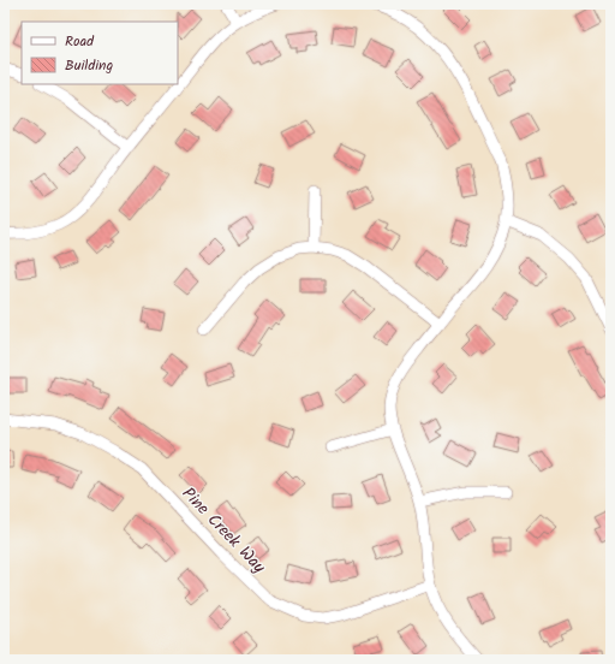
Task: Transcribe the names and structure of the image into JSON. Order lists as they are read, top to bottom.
{
  "streets": {
    "street": ["Pine Creek Way"]
  },
  "legend": ["Road", "Building"]
}
